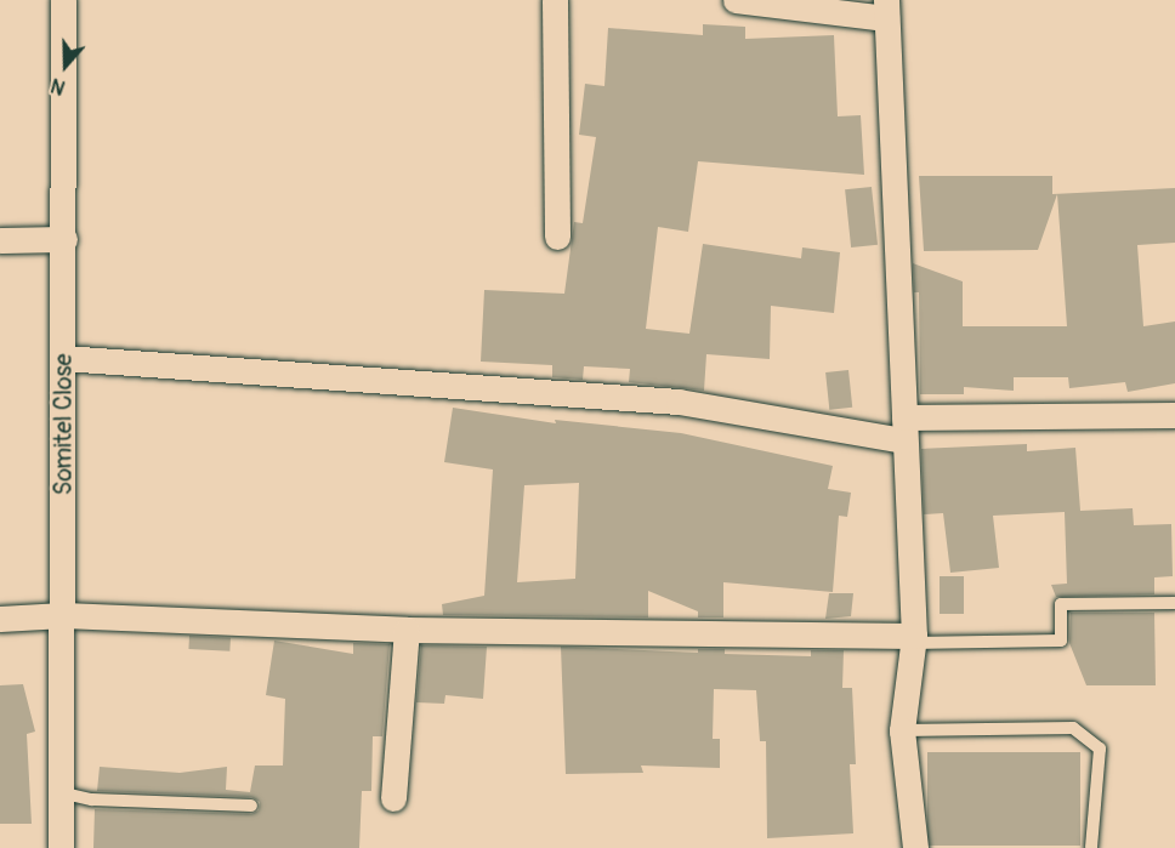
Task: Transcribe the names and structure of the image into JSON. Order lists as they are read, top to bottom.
{
  "streets": {
    "street": ["Somitel Close"]
  },
  "north": "bottom"
}
